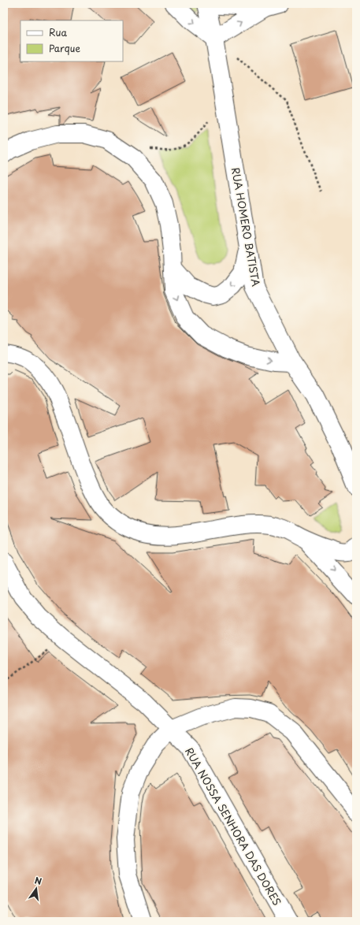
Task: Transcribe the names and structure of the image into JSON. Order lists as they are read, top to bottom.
{
  "streets": {
    "street": ["RUA HOMERO BATISTA", "RUA NOSSA SENHORA DAS DORES"]
  },
  "legend": ["Rua", "Parque"],
  "north": "top"
}
